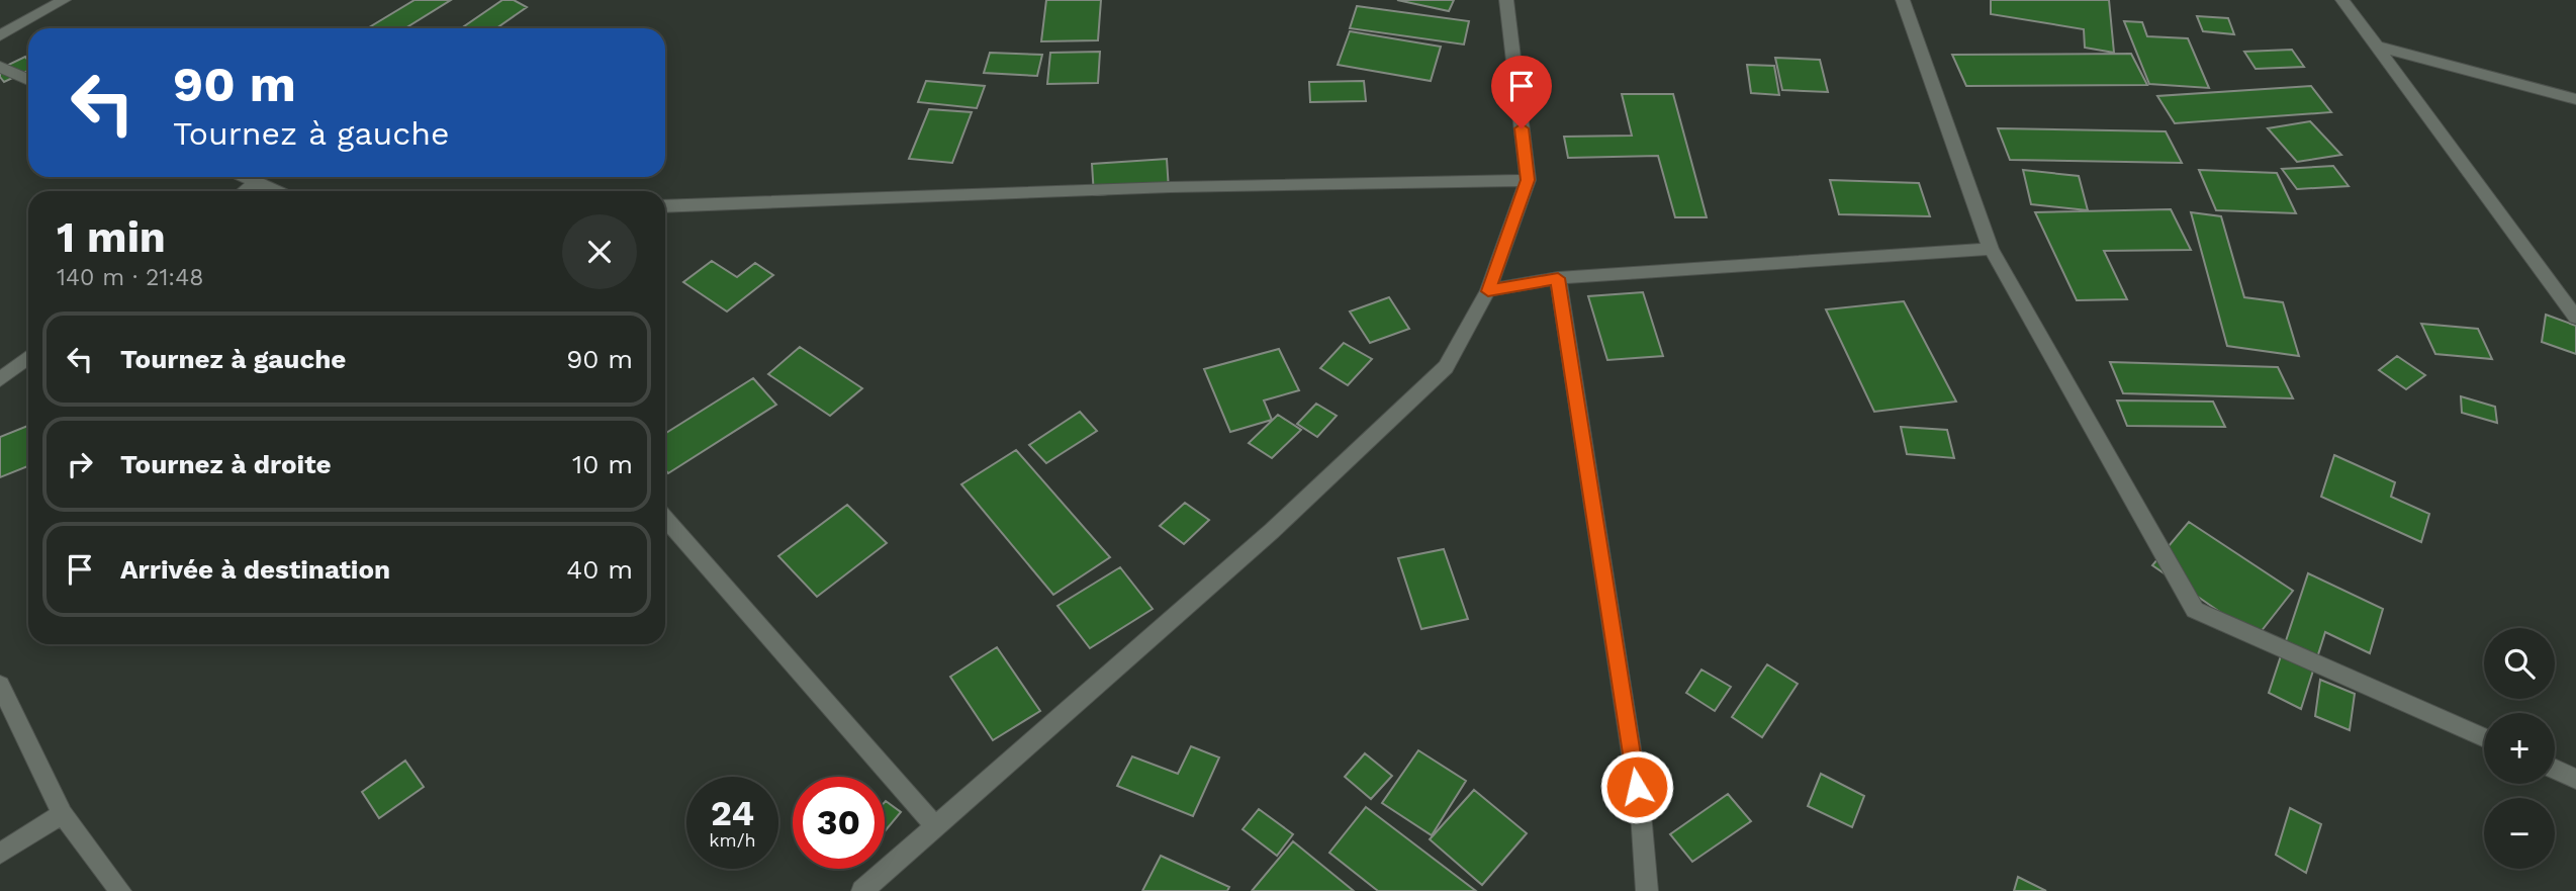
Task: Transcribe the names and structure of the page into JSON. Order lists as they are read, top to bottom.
{
  "page": {
    "turn": ["90 m", "Tournez à gauche"],
    "heading": ["1 min", "140 m · 21:48"],
    "list": [
      {
        "name": "Tournez à gauche",
        "value": "90 m"
      },
      {
        "name": "Tournez à droite",
        "value": "10 m"
      },
      {
        "name": "Arrivée à destination",
        "value": "40 m"
      }
    ],
    "map_buttons": ["+", "−"],
    "speed": "24 km/h",
    "limit": "30"
  }
}
